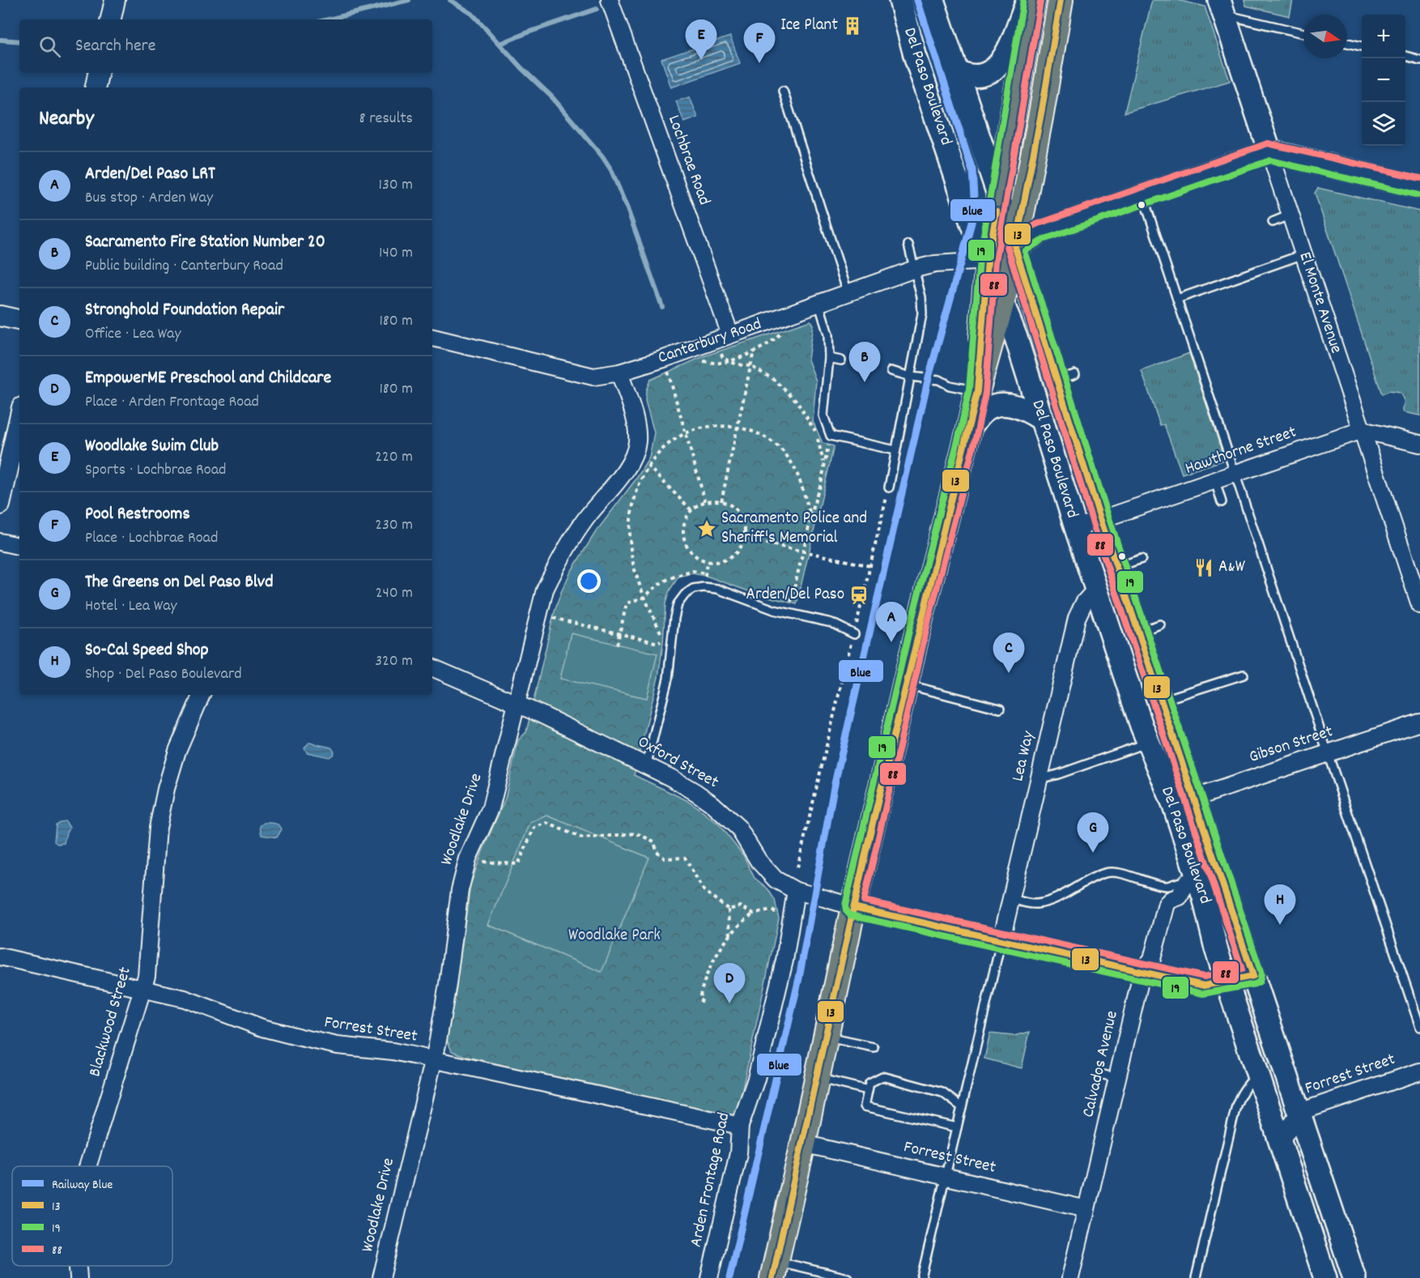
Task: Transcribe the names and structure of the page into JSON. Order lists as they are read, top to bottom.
{
  "streets": {
    "main road": ["Del Paso Boulevard", "El Monte Avenue"],
    "street": [
      "Lochbrae Road",
      "Canterbury Road",
      "Hawthorne Street",
      "Gibson Street",
      "Lea Way",
      "Oxford Street",
      "Woodlake Drive",
      "Blackwood Street",
      "Forrest Street",
      "Calvados Avenue",
      "Arden Frontage Road"
    ]
  },
  "crossings": [
    ["Del Paso Boulevard", "Canterbury Road"],
    ["Del Paso Boulevard", "Hawthorne Street"],
    ["Del Paso Boulevard", "Gibson Street"],
    ["Del Paso Boulevard", "Lea Way"],
    ["Del Paso Boulevard", "Oxford Street"],
    ["Del Paso Boulevard", "Forrest Street"],
    ["Del Paso Boulevard", "Calvados Avenue"],
    ["Lochbrae Road", "Canterbury Road"],
    ["El Monte Avenue", "Hawthorne Street"],
    ["Canterbury Road", "Woodlake Drive"],
    ["Lea Way", "Oxford Street"],
    ["Oxford Street", "Woodlake Drive"],
    ["Oxford Street", "Calvados Avenue"],
    ["Oxford Street", "Arden Frontage Road"],
    ["Woodlake Drive", "Forrest Street"],
    ["Blackwood Street", "Forrest Street"],
    ["Forrest Street", "Calvados Avenue"],
    ["Forrest Street", "Arden Frontage Road"]
  ],
  "parks": ["Woodlake Park"],
  "places": {
    "building": ["Ice Plant"],
    "place": ["Sacramento Police and Sheriff's Memorial"],
    "restaurant": ["A&W"],
    "station": ["Arden/Del Paso"]
  },
  "lines": [
    "rail line Blue",
    "transit line 13",
    "transit line 19",
    "transit line 88"
  ],
  "legend": [
    "Railway Blue",
    "13",
    "19",
    "88"
  ],
  "north": "right",
  "page": {
    "map_buttons": ["+", "−"],
    "pins": [
      "E",
      "F",
      "B",
      "A",
      "C",
      "G",
      "H",
      "D"
    ],
    "search": "Search here",
    "heading": ["Nearby", "8 results"],
    "list": [
      {
        "mark": "A",
        "name": "Arden/Del Paso LRT",
        "note": "Bus stop · Arden Way",
        "value": "130 m"
      },
      {
        "mark": "B",
        "name": "Sacramento Fire Station Number 20",
        "note": "Public building · Canterbury Road",
        "value": "140 m"
      },
      {
        "mark": "C",
        "name": "Stronghold Foundation Repair",
        "note": "Office · Lea Way",
        "value": "180 m"
      },
      {
        "mark": "D",
        "name": "EmpowerME Preschool and Childcare",
        "note": "Place · Arden Frontage Road",
        "value": "180 m"
      },
      {
        "mark": "E",
        "name": "Woodlake Swim Club",
        "note": "Sports · Lochbrae Road",
        "value": "220 m"
      },
      {
        "mark": "F",
        "name": "Pool Restrooms",
        "note": "Place · Lochbrae Road",
        "value": "230 m"
      },
      {
        "mark": "G",
        "name": "The Greens on Del Paso Blvd",
        "note": "Hotel · Lea Way",
        "value": "240 m"
      },
      {
        "mark": "H",
        "name": "So-Cal Speed Shop",
        "note": "Shop · Del Paso Boulevard",
        "value": "320 m"
      }
    ]
  }
}
